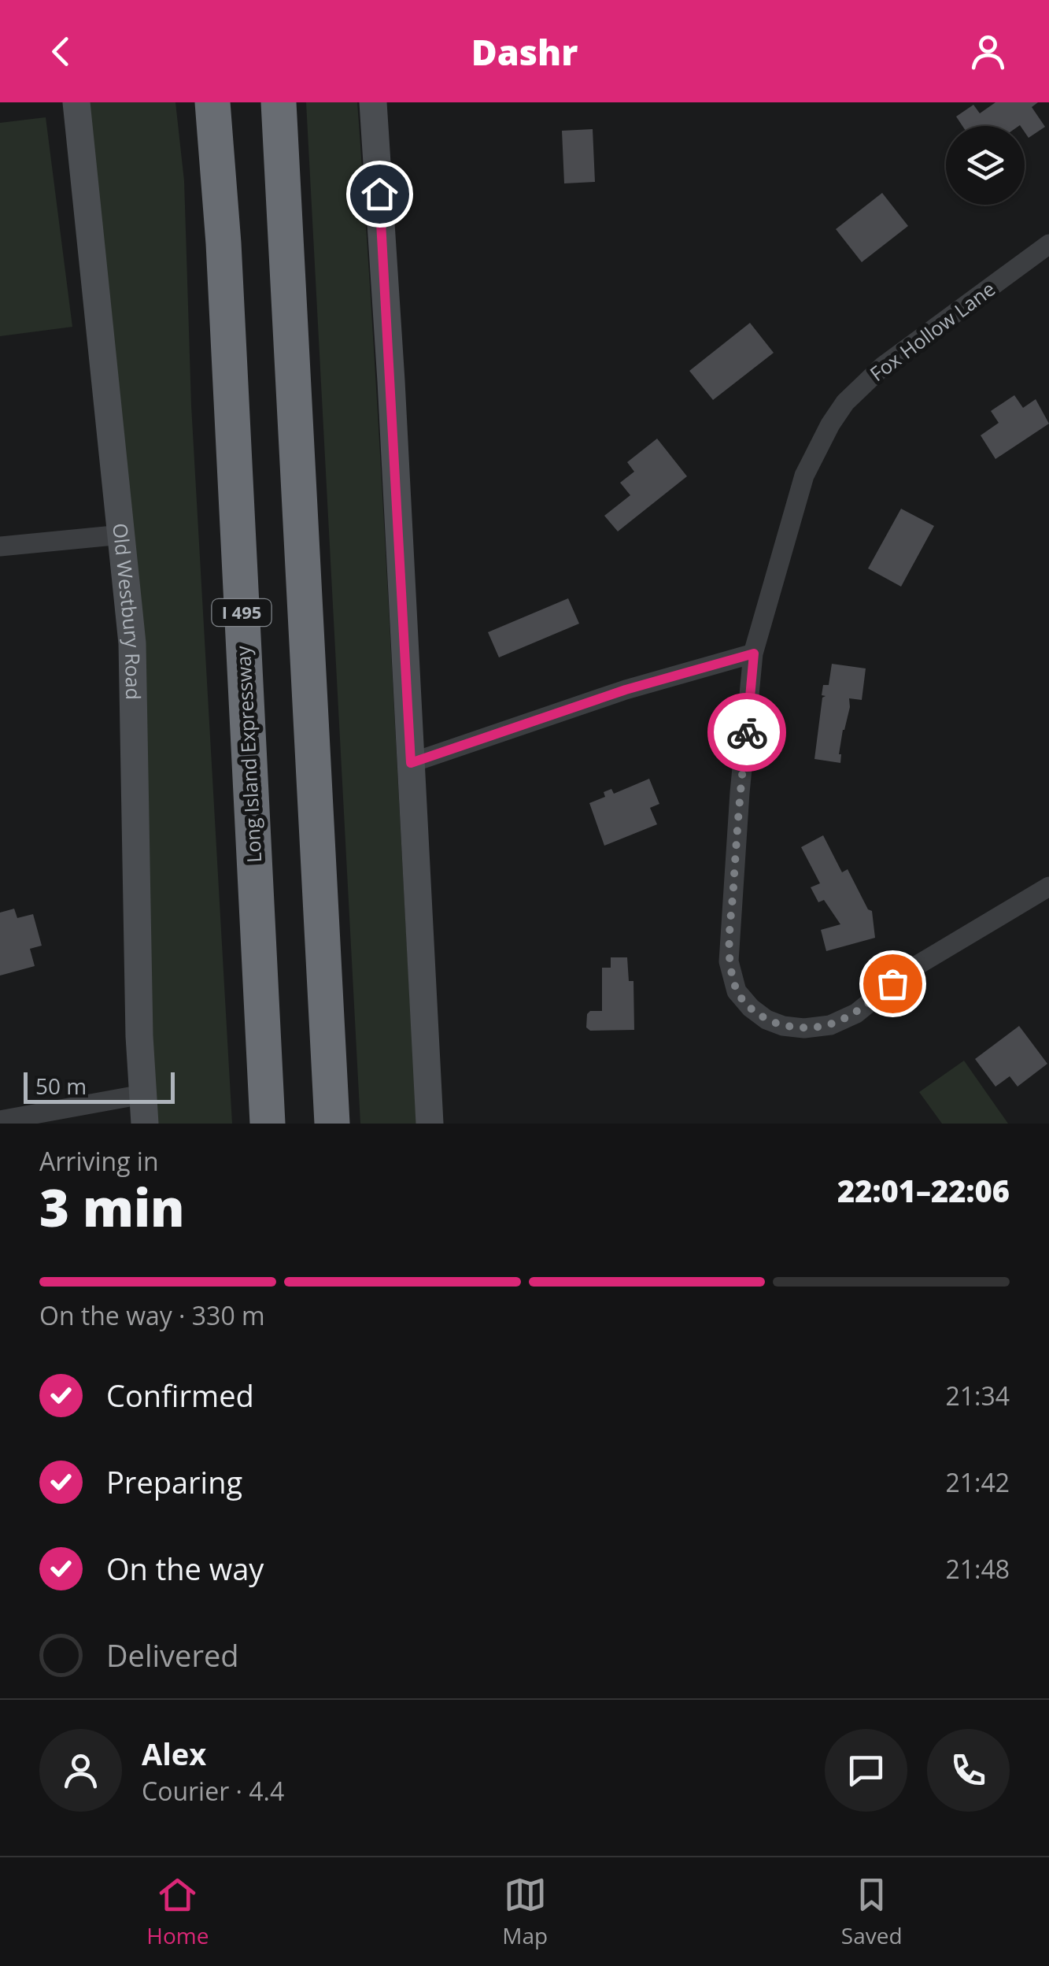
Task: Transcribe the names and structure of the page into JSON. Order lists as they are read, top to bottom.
{
  "streets": {
    "highway": ["I 495", "Long Island Expressway"],
    "main road": ["Old Westbury Road"],
    "street": ["Fox Hollow Lane"]
  },
  "scale_bar": "50 m",
  "page": {
    "header": "Dashr",
    "scale": "50 m",
    "heading": ["3 min", "Arriving in", "22:01–22:06"],
    "panel": ["Alex", "Courier · 4.4"],
    "bar": "On the way · 330 m",
    "list": [
      ["Confirmed", "21:34"],
      ["Preparing", "21:42"],
      ["On the way", "21:48"],
      "Delivered"
    ],
    "tabs": ["Home", "Map", "Saved"]
  }
}
